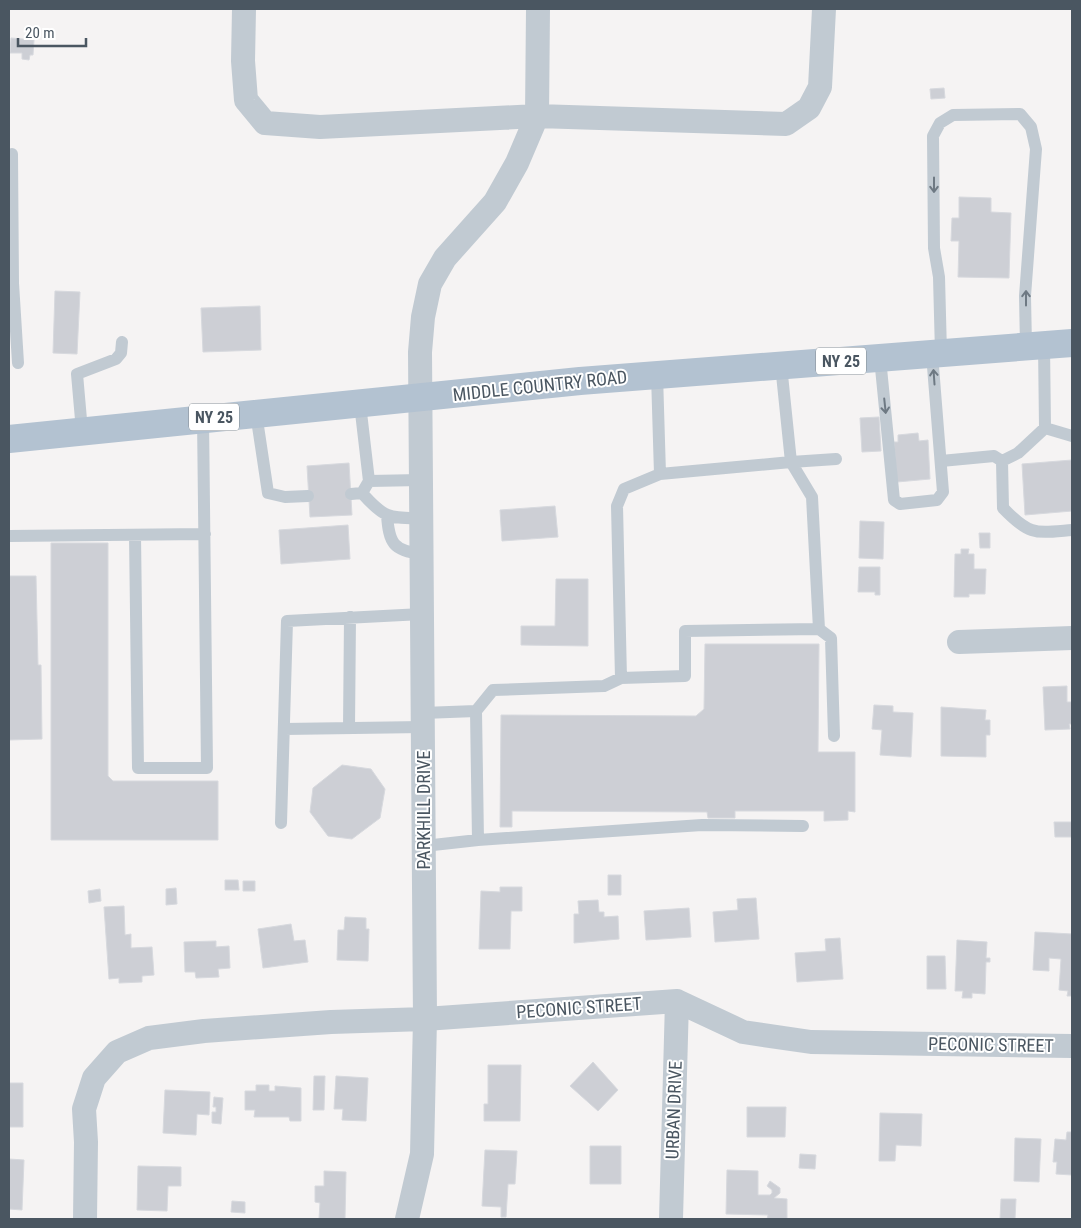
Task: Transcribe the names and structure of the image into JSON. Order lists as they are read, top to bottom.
{
  "streets": {
    "main road": ["NY 25", "MIDDLE COUNTRY ROAD"],
    "street": ["PARKHILL DRIVE", "PECONIC STREET", "URBAN DRIVE"]
  },
  "crossings": [
    ["MIDDLE COUNTRY ROAD", "PARKHILL DRIVE"],
    ["PARKHILL DRIVE", "PECONIC STREET"],
    ["PECONIC STREET", "URBAN DRIVE"]
  ],
  "scale_bar": "20 m"
}
